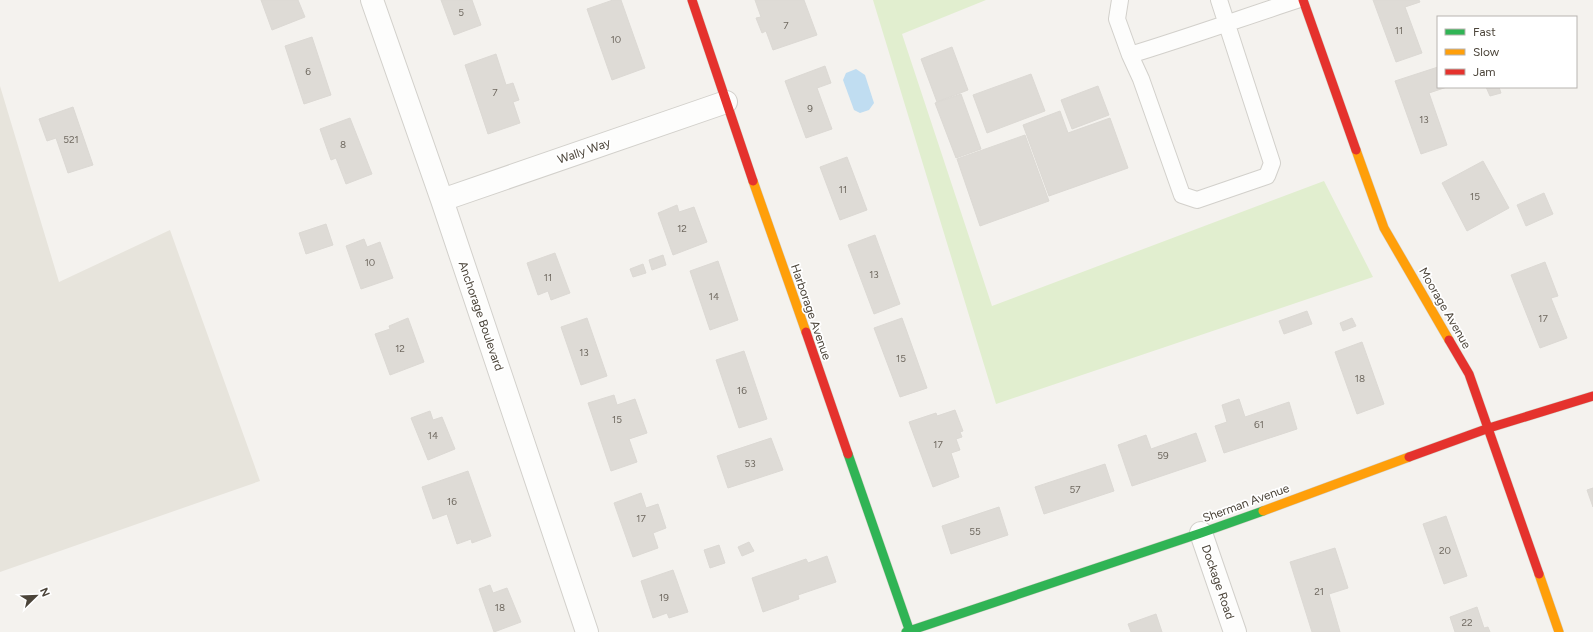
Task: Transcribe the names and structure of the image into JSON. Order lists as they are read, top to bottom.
{
  "streets": {
    "street": [
      "Wally Way",
      "Moorage Avenue",
      "Harborage Avenue",
      "Anchorage Boulevard",
      "Sherman Avenue",
      "Dockage Road"
    ]
  },
  "crossings": [
    ["Wally Way", "Harborage Avenue"],
    ["Wally Way", "Anchorage Boulevard"],
    ["Moorage Avenue", "Sherman Avenue"],
    ["Harborage Avenue", "Sherman Avenue"],
    ["Sherman Avenue", "Dockage Road"]
  ],
  "house_numbers": [
    "5",
    "7",
    "11",
    "10",
    "6",
    "7",
    "9",
    "13",
    "521",
    "8",
    "11",
    "15",
    "12",
    "10",
    "13",
    "11",
    "14",
    "17",
    "12",
    "13",
    "15",
    "18",
    "16",
    "15",
    "61",
    "14",
    "17",
    "59",
    "53",
    "57",
    "16",
    "17",
    "55",
    "20",
    "21",
    "19",
    "18",
    "22"
  ],
  "legend": ["Fast", "Slow", "Jam"],
  "north": "top right"
}
